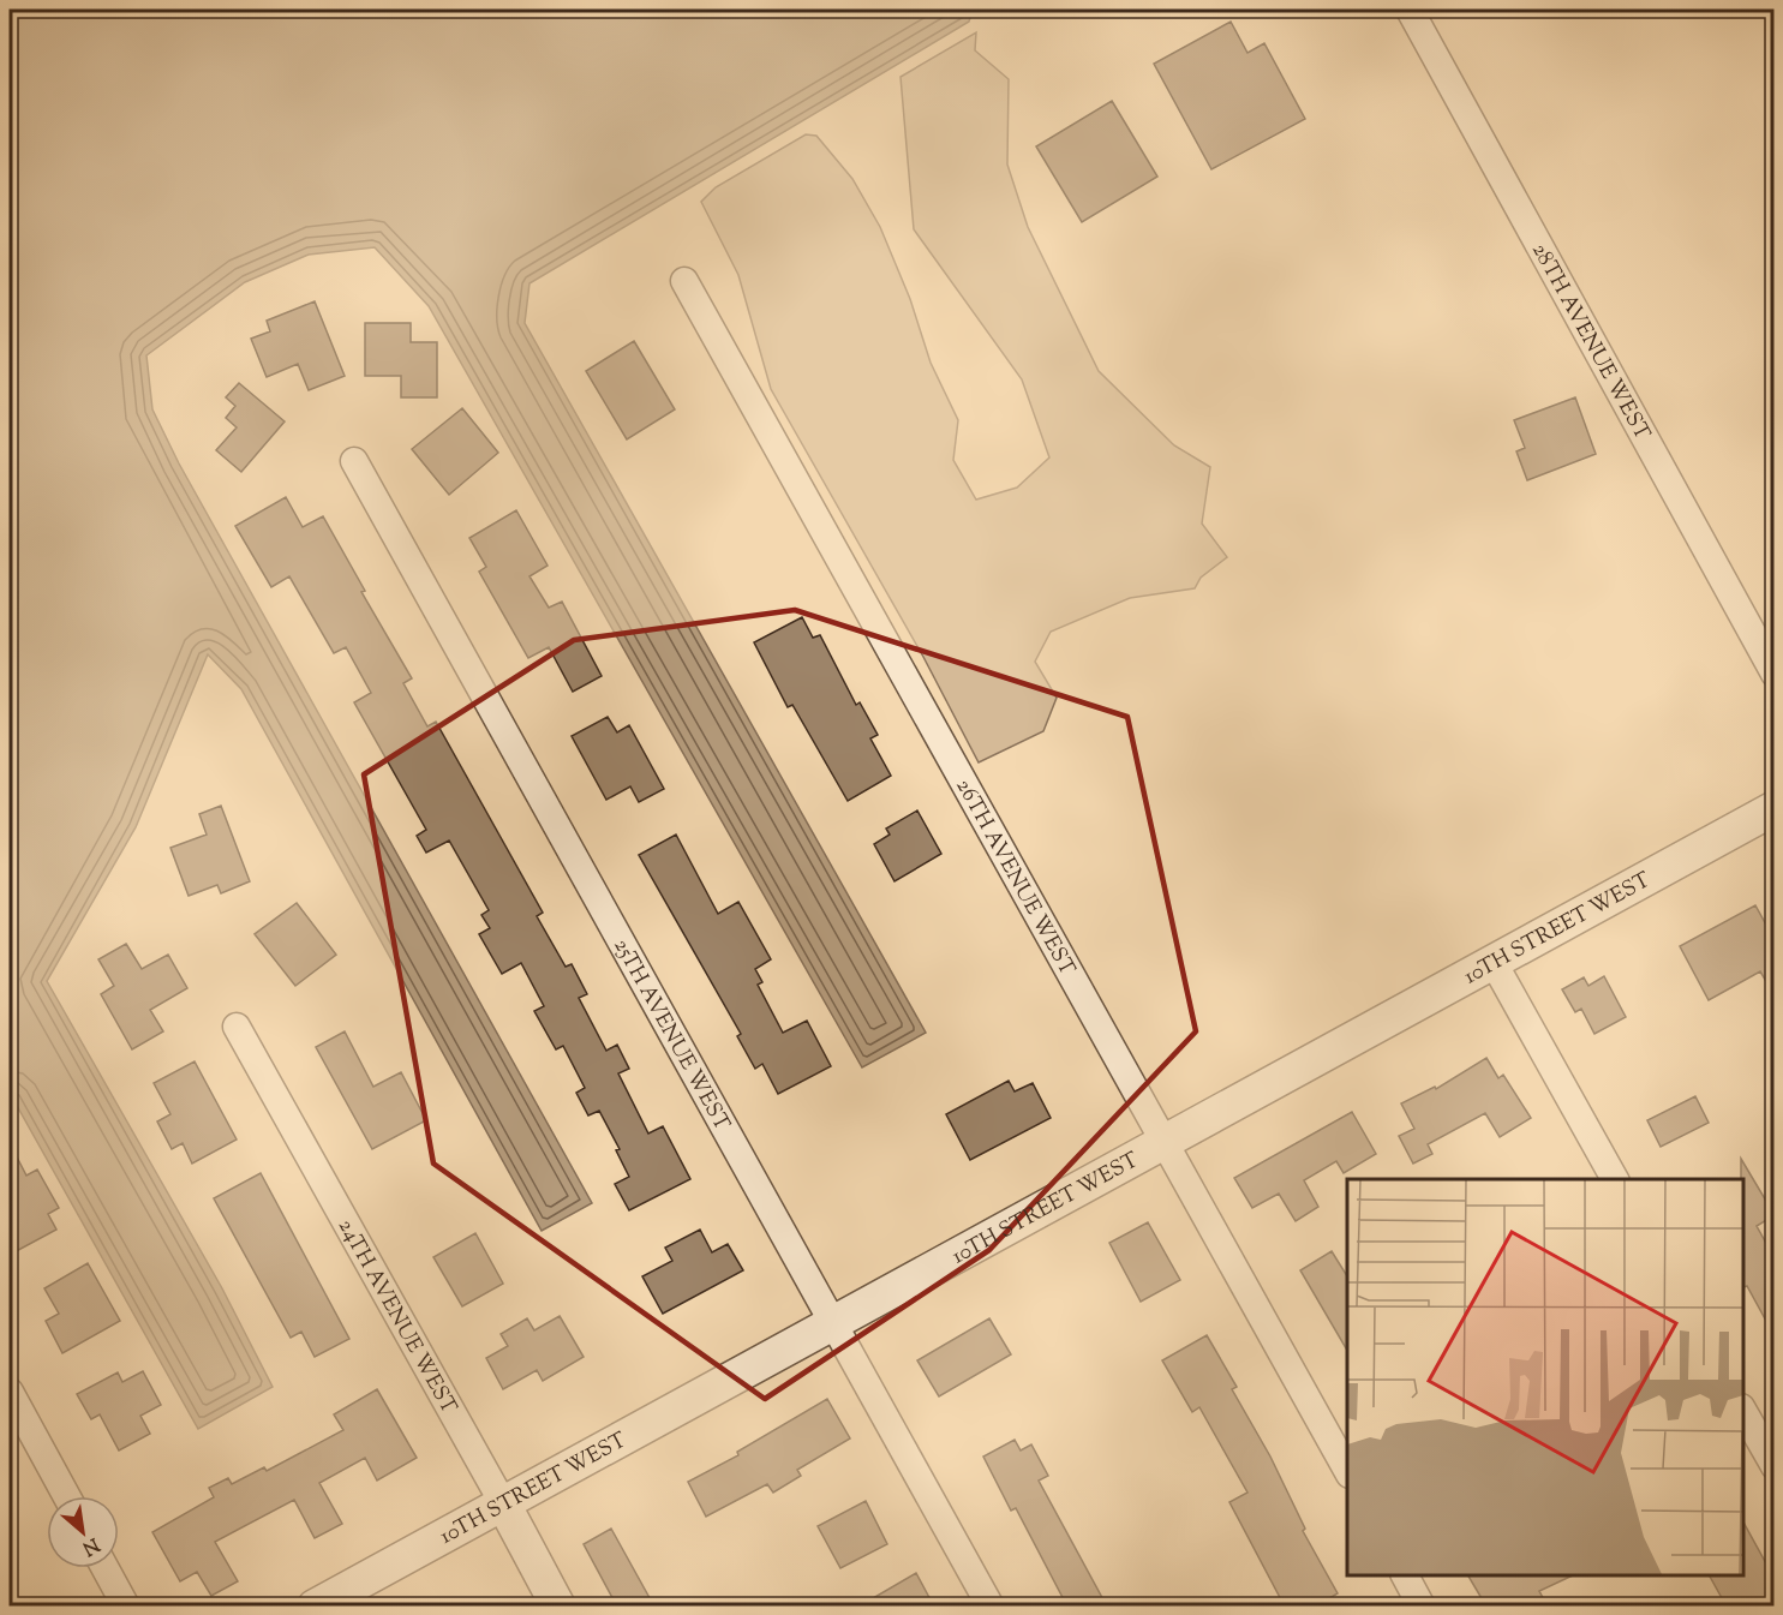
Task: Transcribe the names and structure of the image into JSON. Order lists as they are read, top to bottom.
{
  "streets": {
    "street": [
      "28TH AVENUE WEST",
      "26TH AVENUE WEST",
      "10TH STREET WEST",
      "25TH AVENUE WEST",
      "24TH AVENUE WEST"
    ]
  },
  "crossings": [
    ["26TH AVENUE WEST", "10TH STREET WEST"],
    ["10TH STREET WEST", "25TH AVENUE WEST"],
    ["10TH STREET WEST", "24TH AVENUE WEST"]
  ],
  "north": "bottom right"
}
